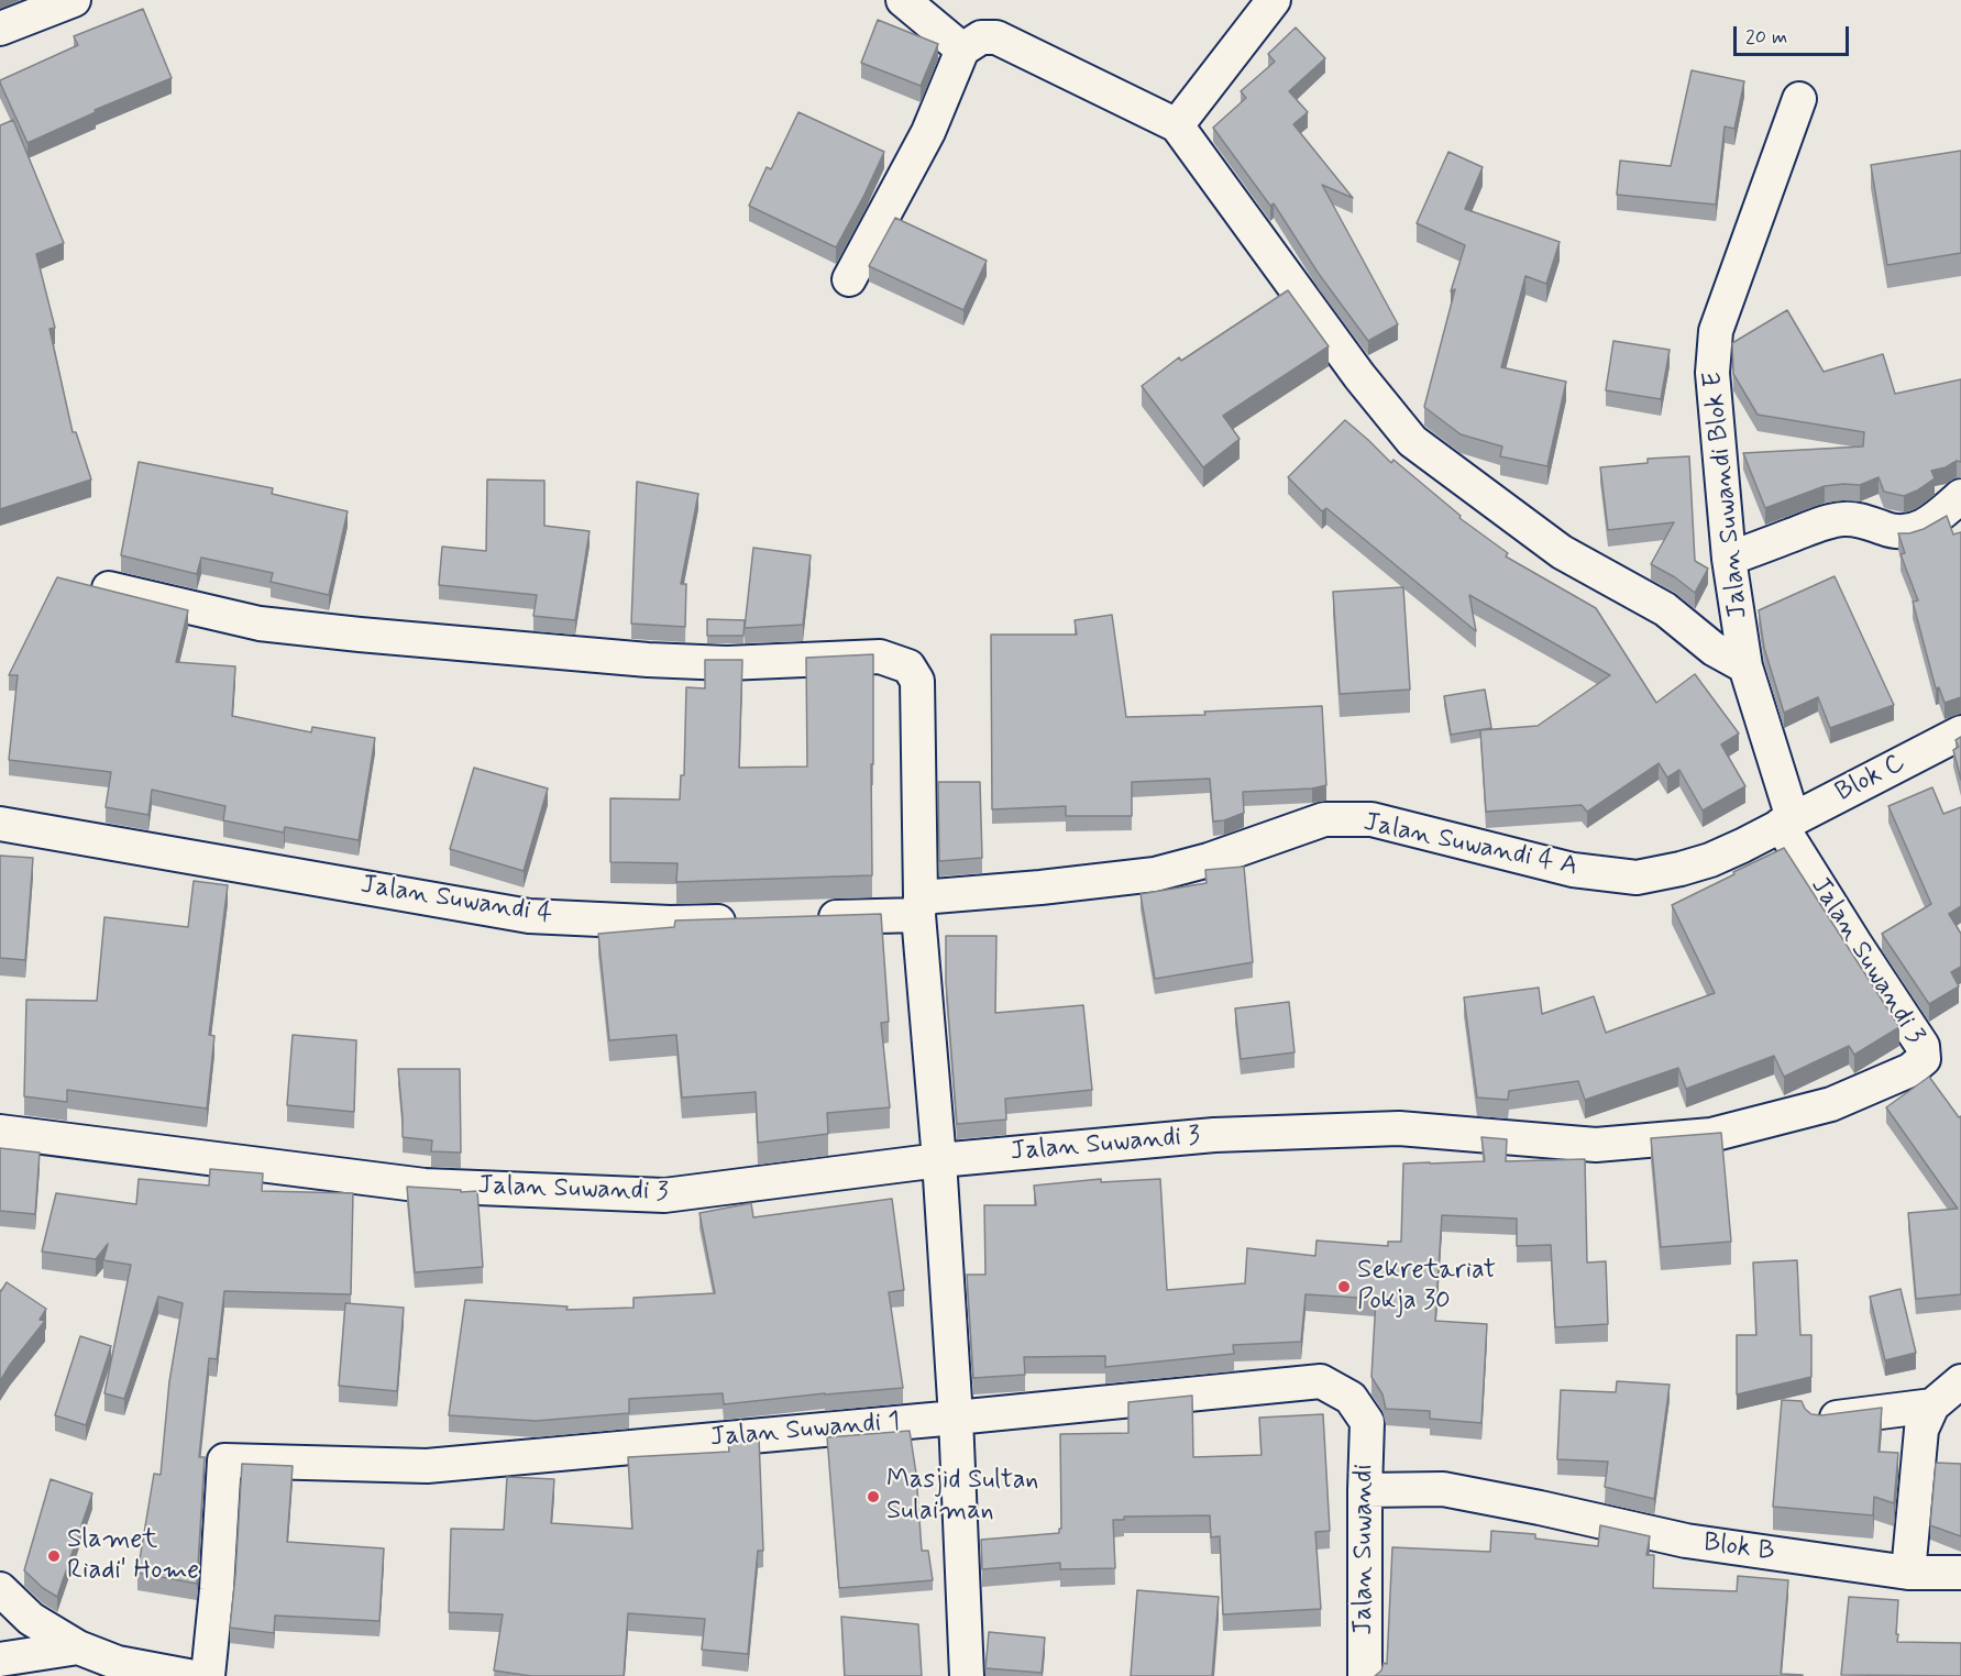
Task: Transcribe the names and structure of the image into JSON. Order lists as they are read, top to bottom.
{
  "streets": {
    "street": [
      "Jalan Suwandi Blok E",
      "Blok C",
      "Jalan Suwandi 4 A",
      "Jalan Suwandi 4",
      "Jalan Suwandi 3",
      "Jalan Suwandi 1",
      "Blok B",
      "Jalan Suwandi"
    ]
  },
  "crossings": [
    ["Jalan Suwandi Blok E", "Blok C"],
    ["Jalan Suwandi Blok E", "Jalan Suwandi 4 A"],
    ["Jalan Suwandi Blok E", "Jalan Suwandi 3"],
    ["Blok C", "Jalan Suwandi 4 A"],
    ["Blok C", "Jalan Suwandi 3"],
    ["Jalan Suwandi 4 A", "Jalan Suwandi 3"],
    ["Jalan Suwandi 1", "Jalan Suwandi"],
    ["Blok B", "Jalan Suwandi"]
  ],
  "places": ["Sekretariat Pokja 30", "Masjid Sultan Sulaiman", "Slamet Riadi' Home"],
  "scale_bar": "20 m"
}
